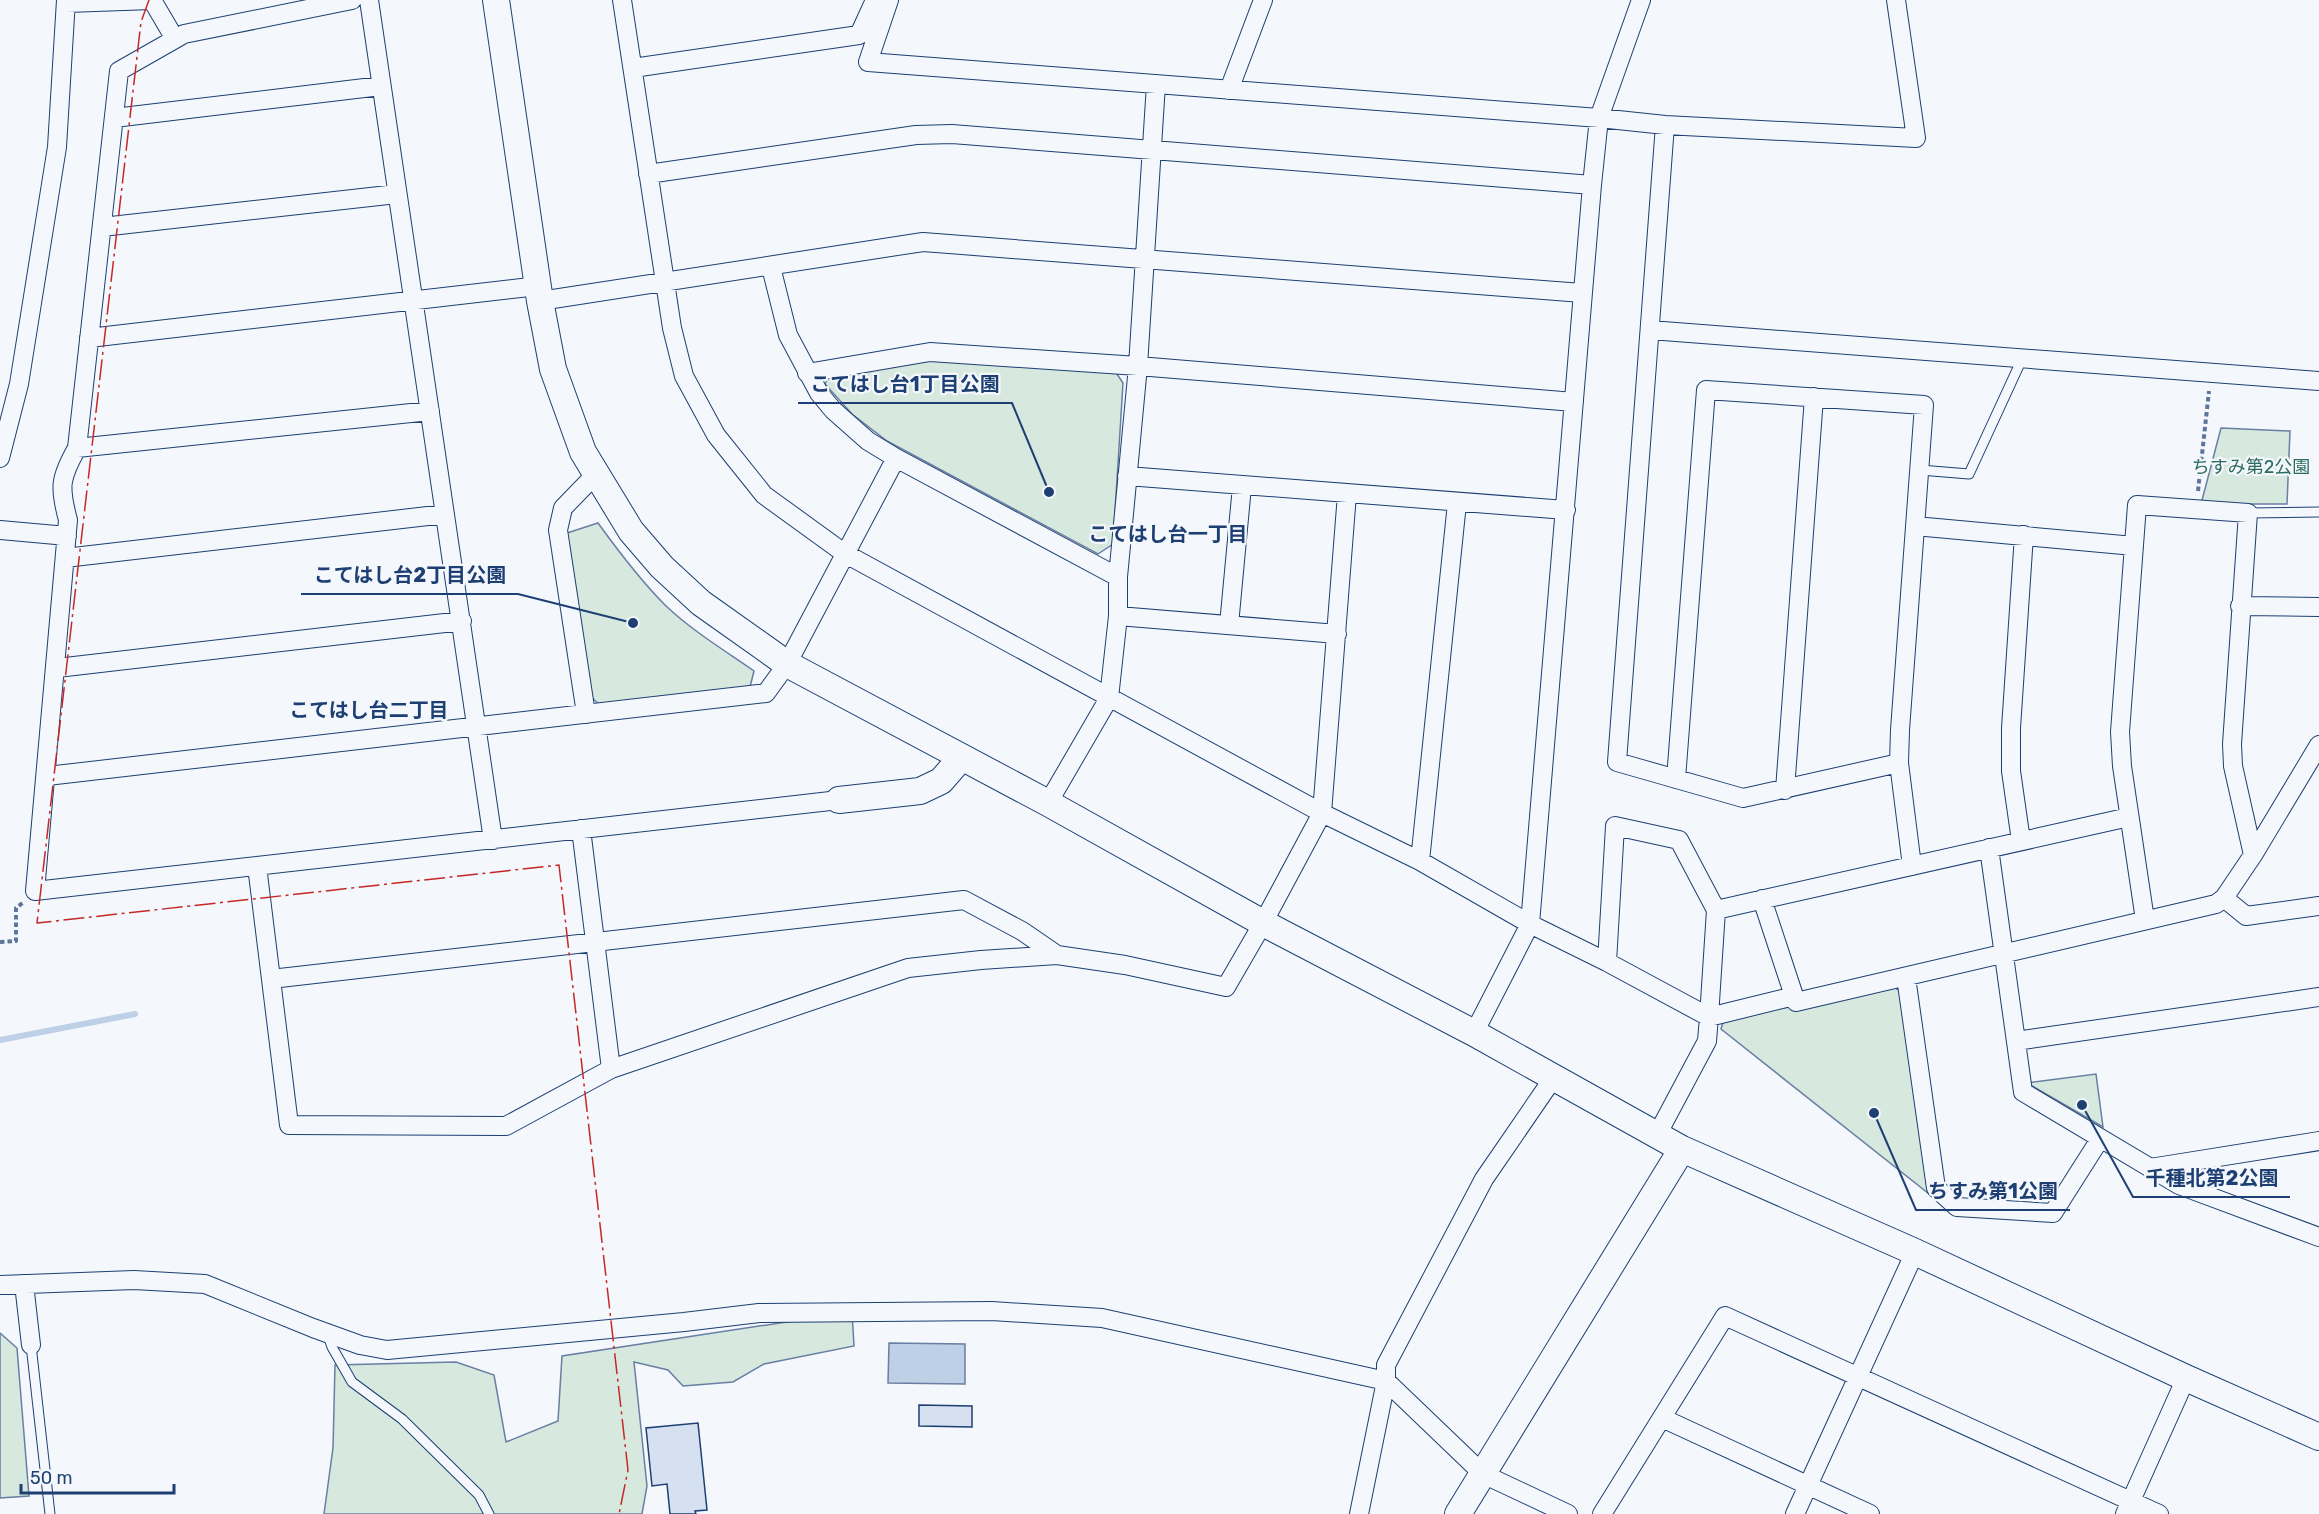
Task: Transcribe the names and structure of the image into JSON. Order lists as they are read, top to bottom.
{
  "districts": ["こてはし台一丁目", "こてはし台二丁目"],
  "parks": ["ちすみ第2公園"],
  "places": [
    "こてはし台1丁目公園",
    "こてはし台2丁目公園",
    "千種北第2公園",
    "ちすみ第1公園"
  ],
  "scale_bar": "50 m"
}
